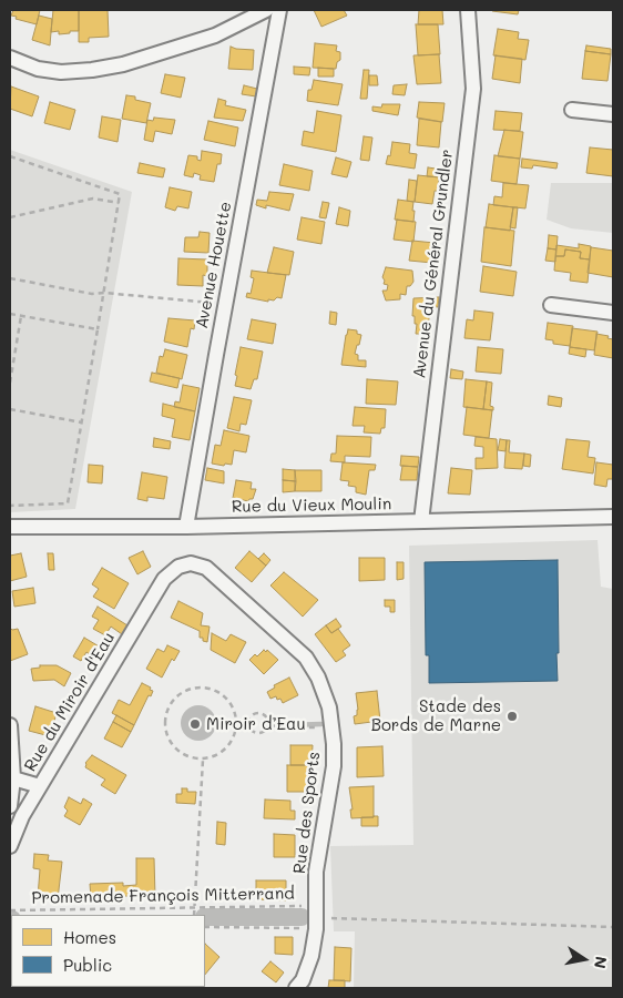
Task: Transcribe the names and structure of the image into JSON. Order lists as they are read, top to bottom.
{
  "streets": {
    "street": [
      "Avenue du Général Grundler",
      "Avenue Houette",
      "Rue du Vieux Moulin",
      "Rue du Miroir d'Eau",
      "Rue des Sports"
    ],
    "path": ["Promenade François Mitterrand"]
  },
  "crossings": [
    ["Avenue du Général Grundler", "Rue du Vieux Moulin"],
    ["Avenue Houette", "Rue du Vieux Moulin"],
    ["Rue du Miroir d'Eau", "Rue des Sports"],
    ["Rue des Sports", "Promenade François Mitterrand"]
  ],
  "places": ["Stade des Bords de Marne", "Miroir d’Eau"],
  "legend": ["Homes", "Public"],
  "north": "right"
}
